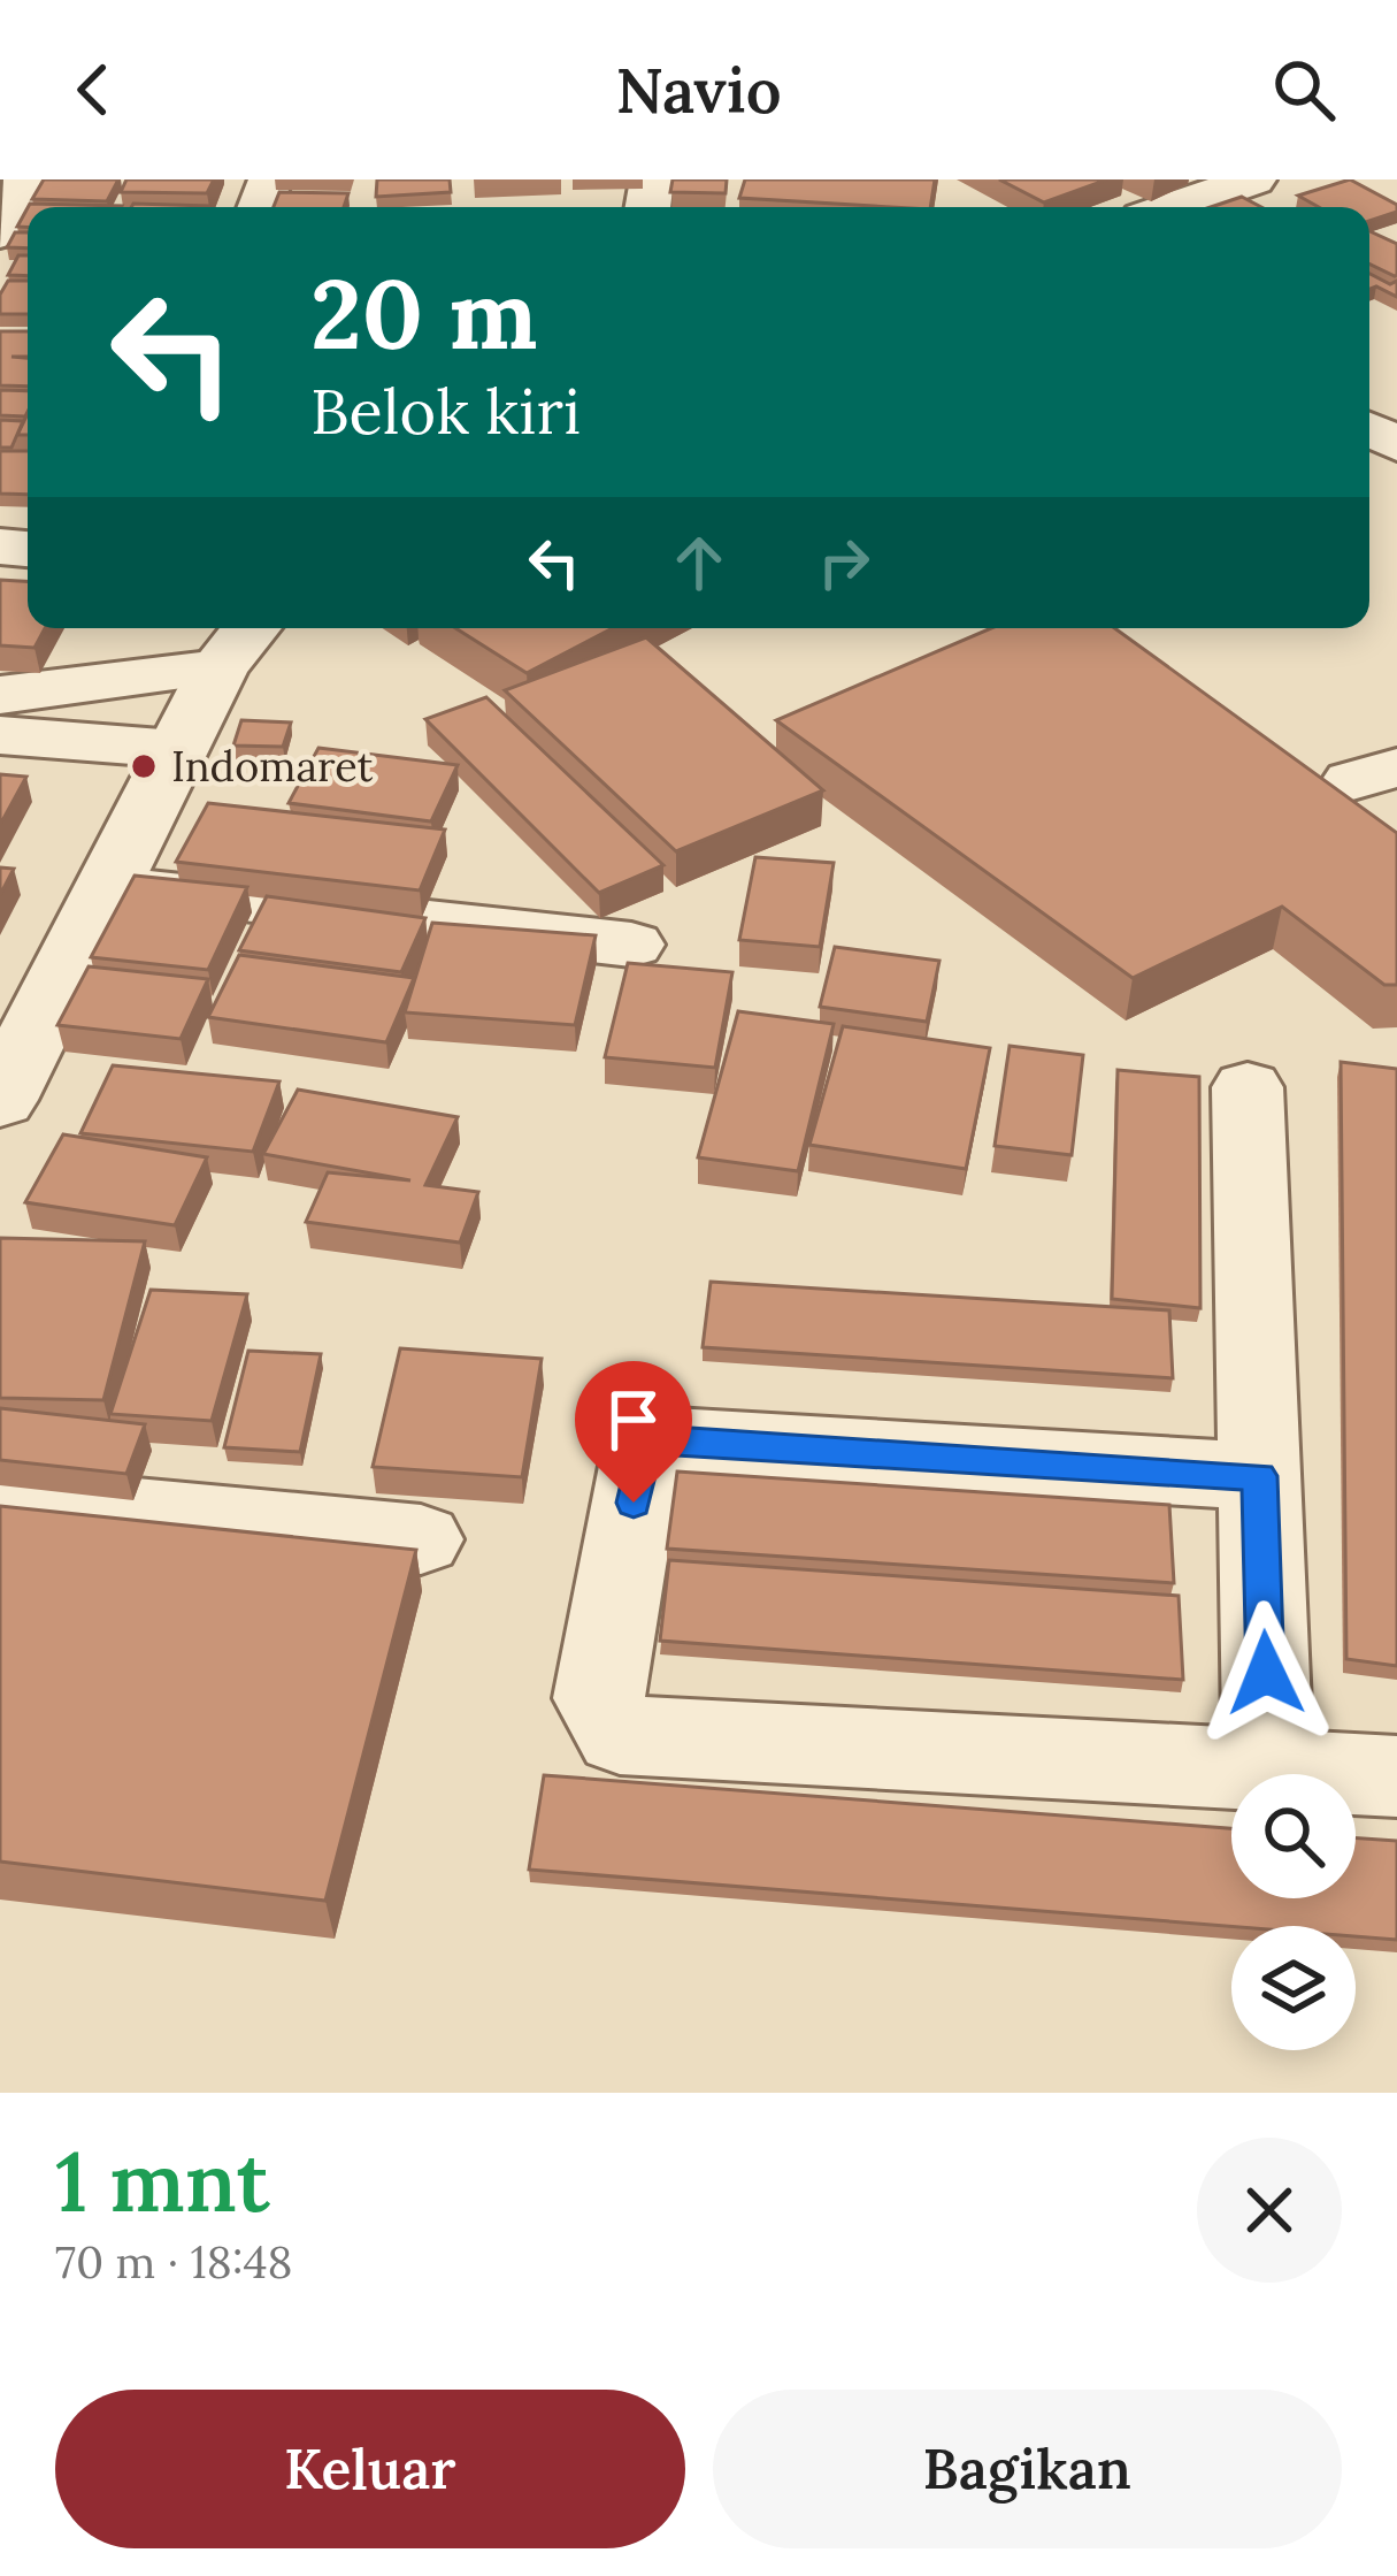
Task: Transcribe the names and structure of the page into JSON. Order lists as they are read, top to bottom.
{
  "places": ["Indomaret"],
  "page": {
    "header": "Navio",
    "turn": ["20 m", "Belok kiri"],
    "heading": ["1 mnt", "70 m · 18:48"],
    "buttons": ["Keluar", "Bagikan"]
  }
}
